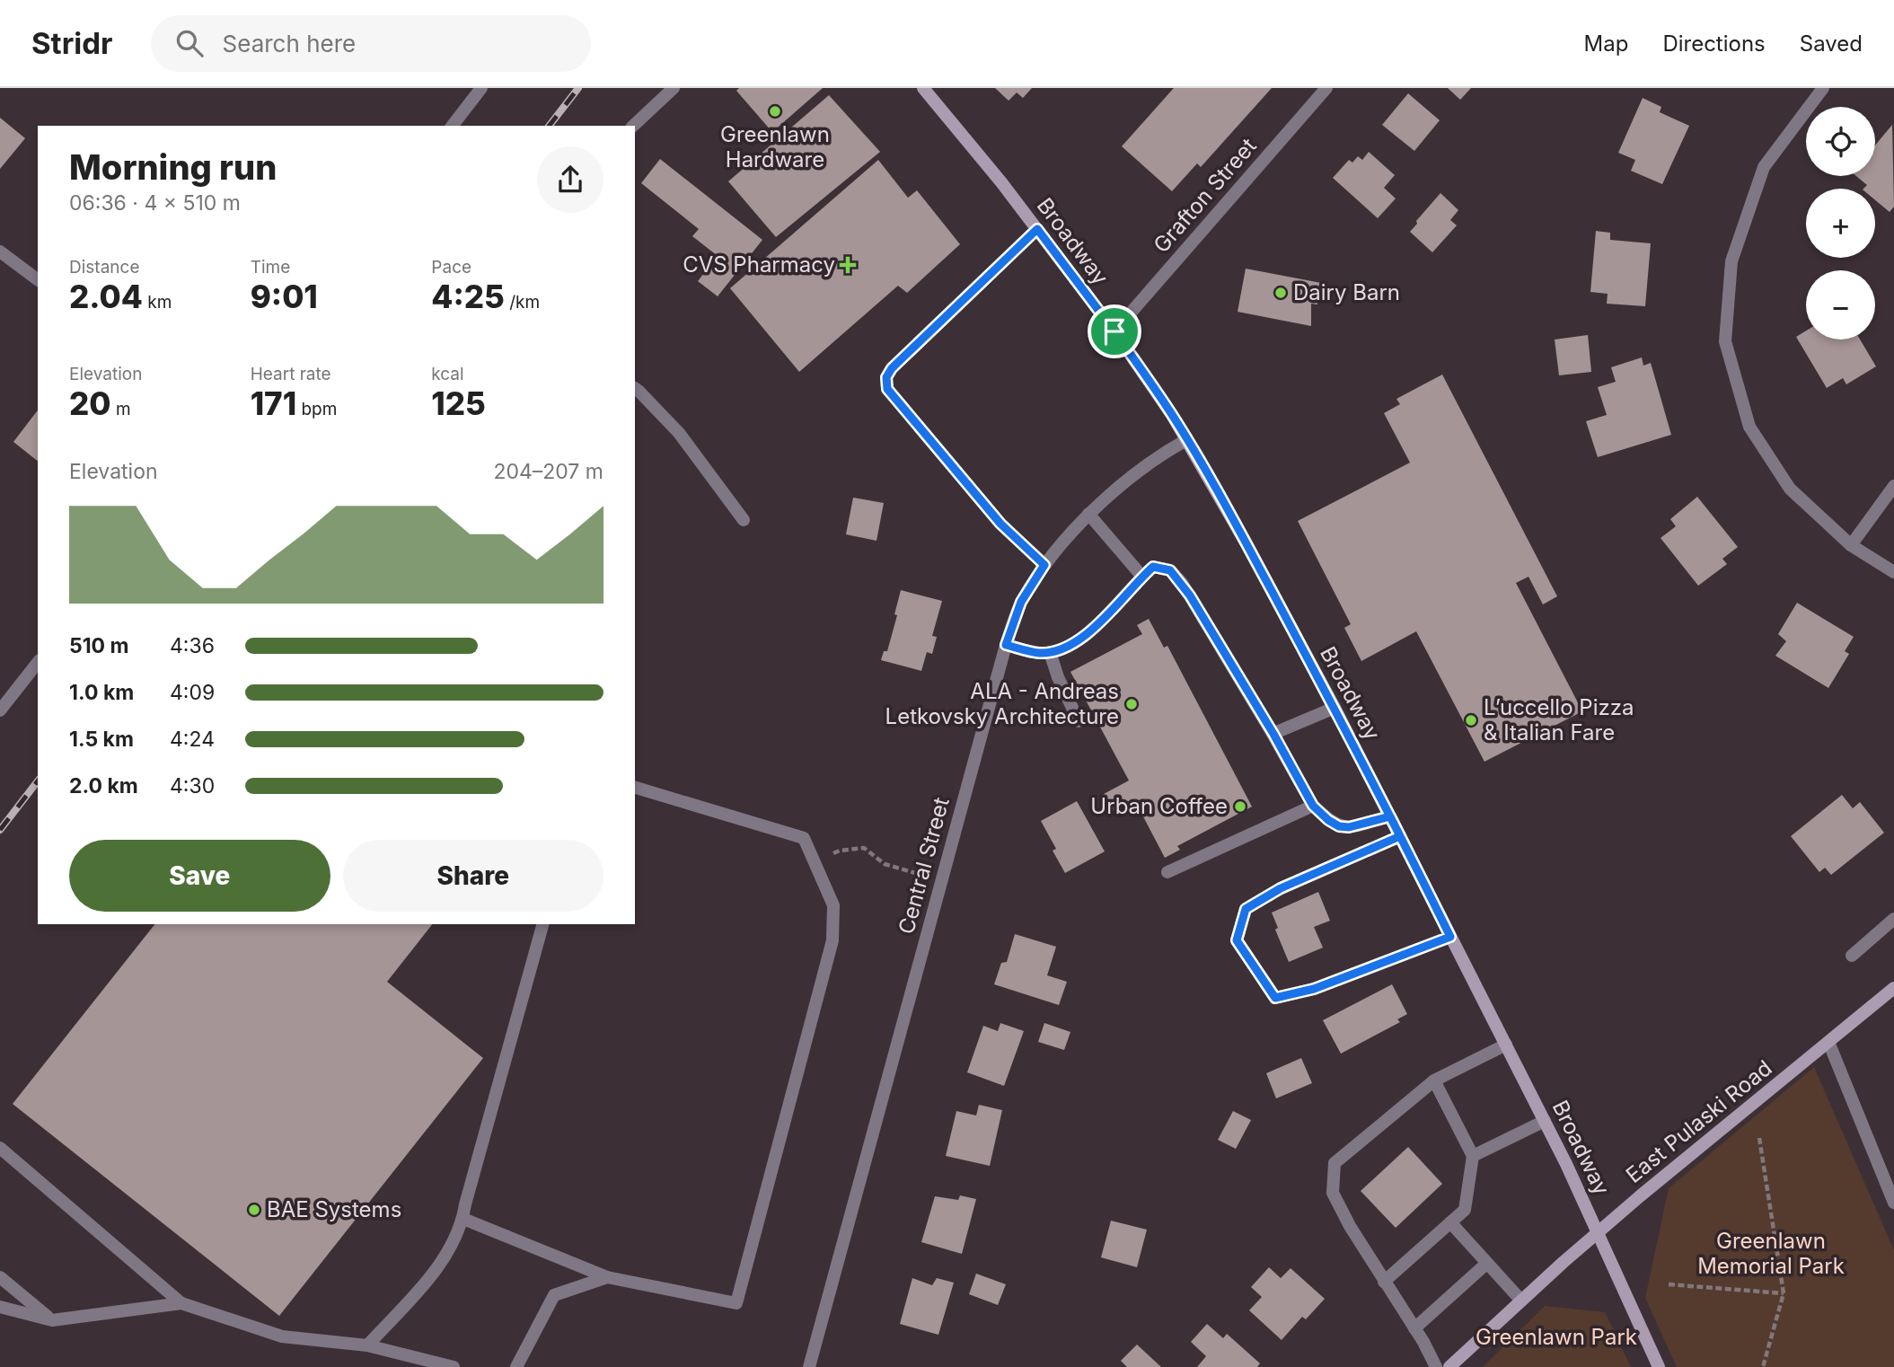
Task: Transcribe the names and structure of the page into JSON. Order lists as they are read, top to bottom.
{
  "streets": {
    "main road": ["Broadway", "East Pulaski Road"],
    "street": ["Grafton Street", "Central Street"]
  },
  "crossings": [
    ["Grafton Street", "Broadway"],
    ["Broadway", "Central Street"],
    ["Broadway", "East Pulaski Road"]
  ],
  "parks": ["Greenlawn Memorial Park", "Greenlawn Park"],
  "places": {
    "other": [
      "Greenlawn Hardware",
      "Dairy Barn",
      "ALA - Andreas Letkovsky Architecture",
      "L’uccello Pizza & Italian Fare",
      "Urban Coffee",
      "BAE Systems"
    ],
    "health": ["CVS Pharmacy"]
  },
  "page": {
    "header": "Stridr",
    "search": "Search here",
    "nav": ["Map", "Directions", "Saved"],
    "map_buttons": ["+", "−"],
    "heading": ["Morning run", "06:36 · 4 × 510 m"],
    "stats": [
      ["Distance", "2.04 km"],
      ["Time", "9:01"],
      ["Pace", "4:25 /km"],
      ["Elevation", "20 m"],
      ["Heart rate", "171 bpm"],
      ["kcal", "125"]
    ],
    "chart": ["Elevation", "204–207 m"],
    "list": [
      {
        "name": "510 m",
        "note": "4:36"
      },
      {
        "name": "1.0 km",
        "note": "4:09"
      },
      {
        "name": "1.5 km",
        "note": "4:24"
      },
      {
        "name": "2.0 km",
        "note": "4:30"
      }
    ],
    "buttons": ["Save", "Share"]
  }
}
